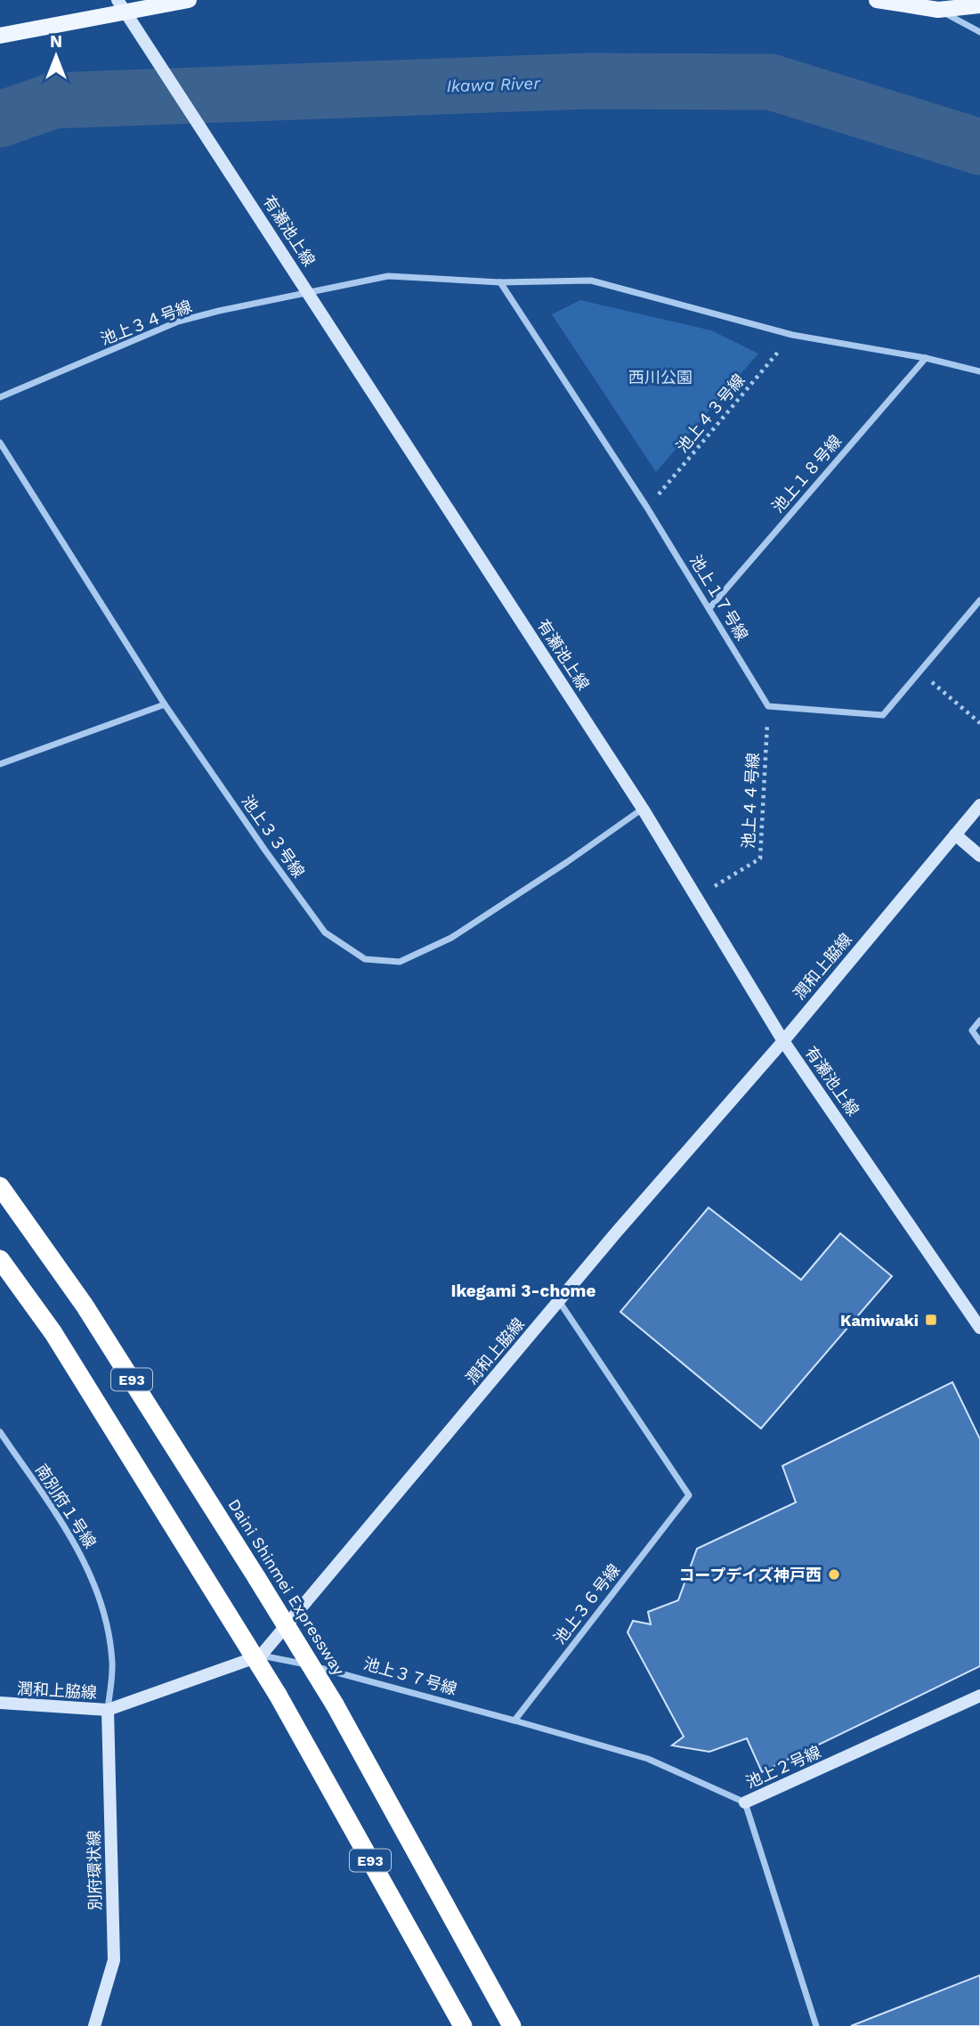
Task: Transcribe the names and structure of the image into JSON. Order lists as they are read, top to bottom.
{
  "streets": {
    "highway": ["E93", "Daini Shinmei Expressway"],
    "street": [
      "有瀬池上線",
      "池上３４号線",
      "池上１８号線",
      "池上１７号線",
      "池上３３号線",
      "潤和上脇線",
      "南別府１号線",
      "池上３６号線",
      "池上３７号線",
      "池上２号線",
      "別府環状線"
    ],
    "path": ["池上４３号線", "池上４４号線"]
  },
  "crossings": [
    ["有瀬池上線", "池上３４号線"],
    ["有瀬池上線", "池上４４号線"],
    ["有瀬池上線", "池上３３号線"],
    ["有瀬池上線", "潤和上脇線"],
    ["池上３４号線", "池上４３号線"],
    ["池上３４号線", "池上１８号線"],
    ["池上３４号線", "池上１７号線"],
    ["池上４３号線", "池上１７号線"],
    ["池上１８号線", "池上１７号線"],
    ["池上１７号線", "池上４４号線"],
    ["潤和上脇線", "南別府１号線"],
    ["潤和上脇線", "池上３６号線"],
    ["潤和上脇線", "池上３７号線"],
    ["潤和上脇線", "別府環状線"],
    ["南別府１号線", "別府環状線"],
    ["池上３６号線", "池上３７号線"]
  ],
  "districts": ["Ikegami 3-chome"],
  "water": ["Ikawa River"],
  "parks": ["西川公園"],
  "places": {
    "transit": ["Kamiwaki"],
    "other": ["コープデイズ神戸西"]
  },
  "north": "top"
}
